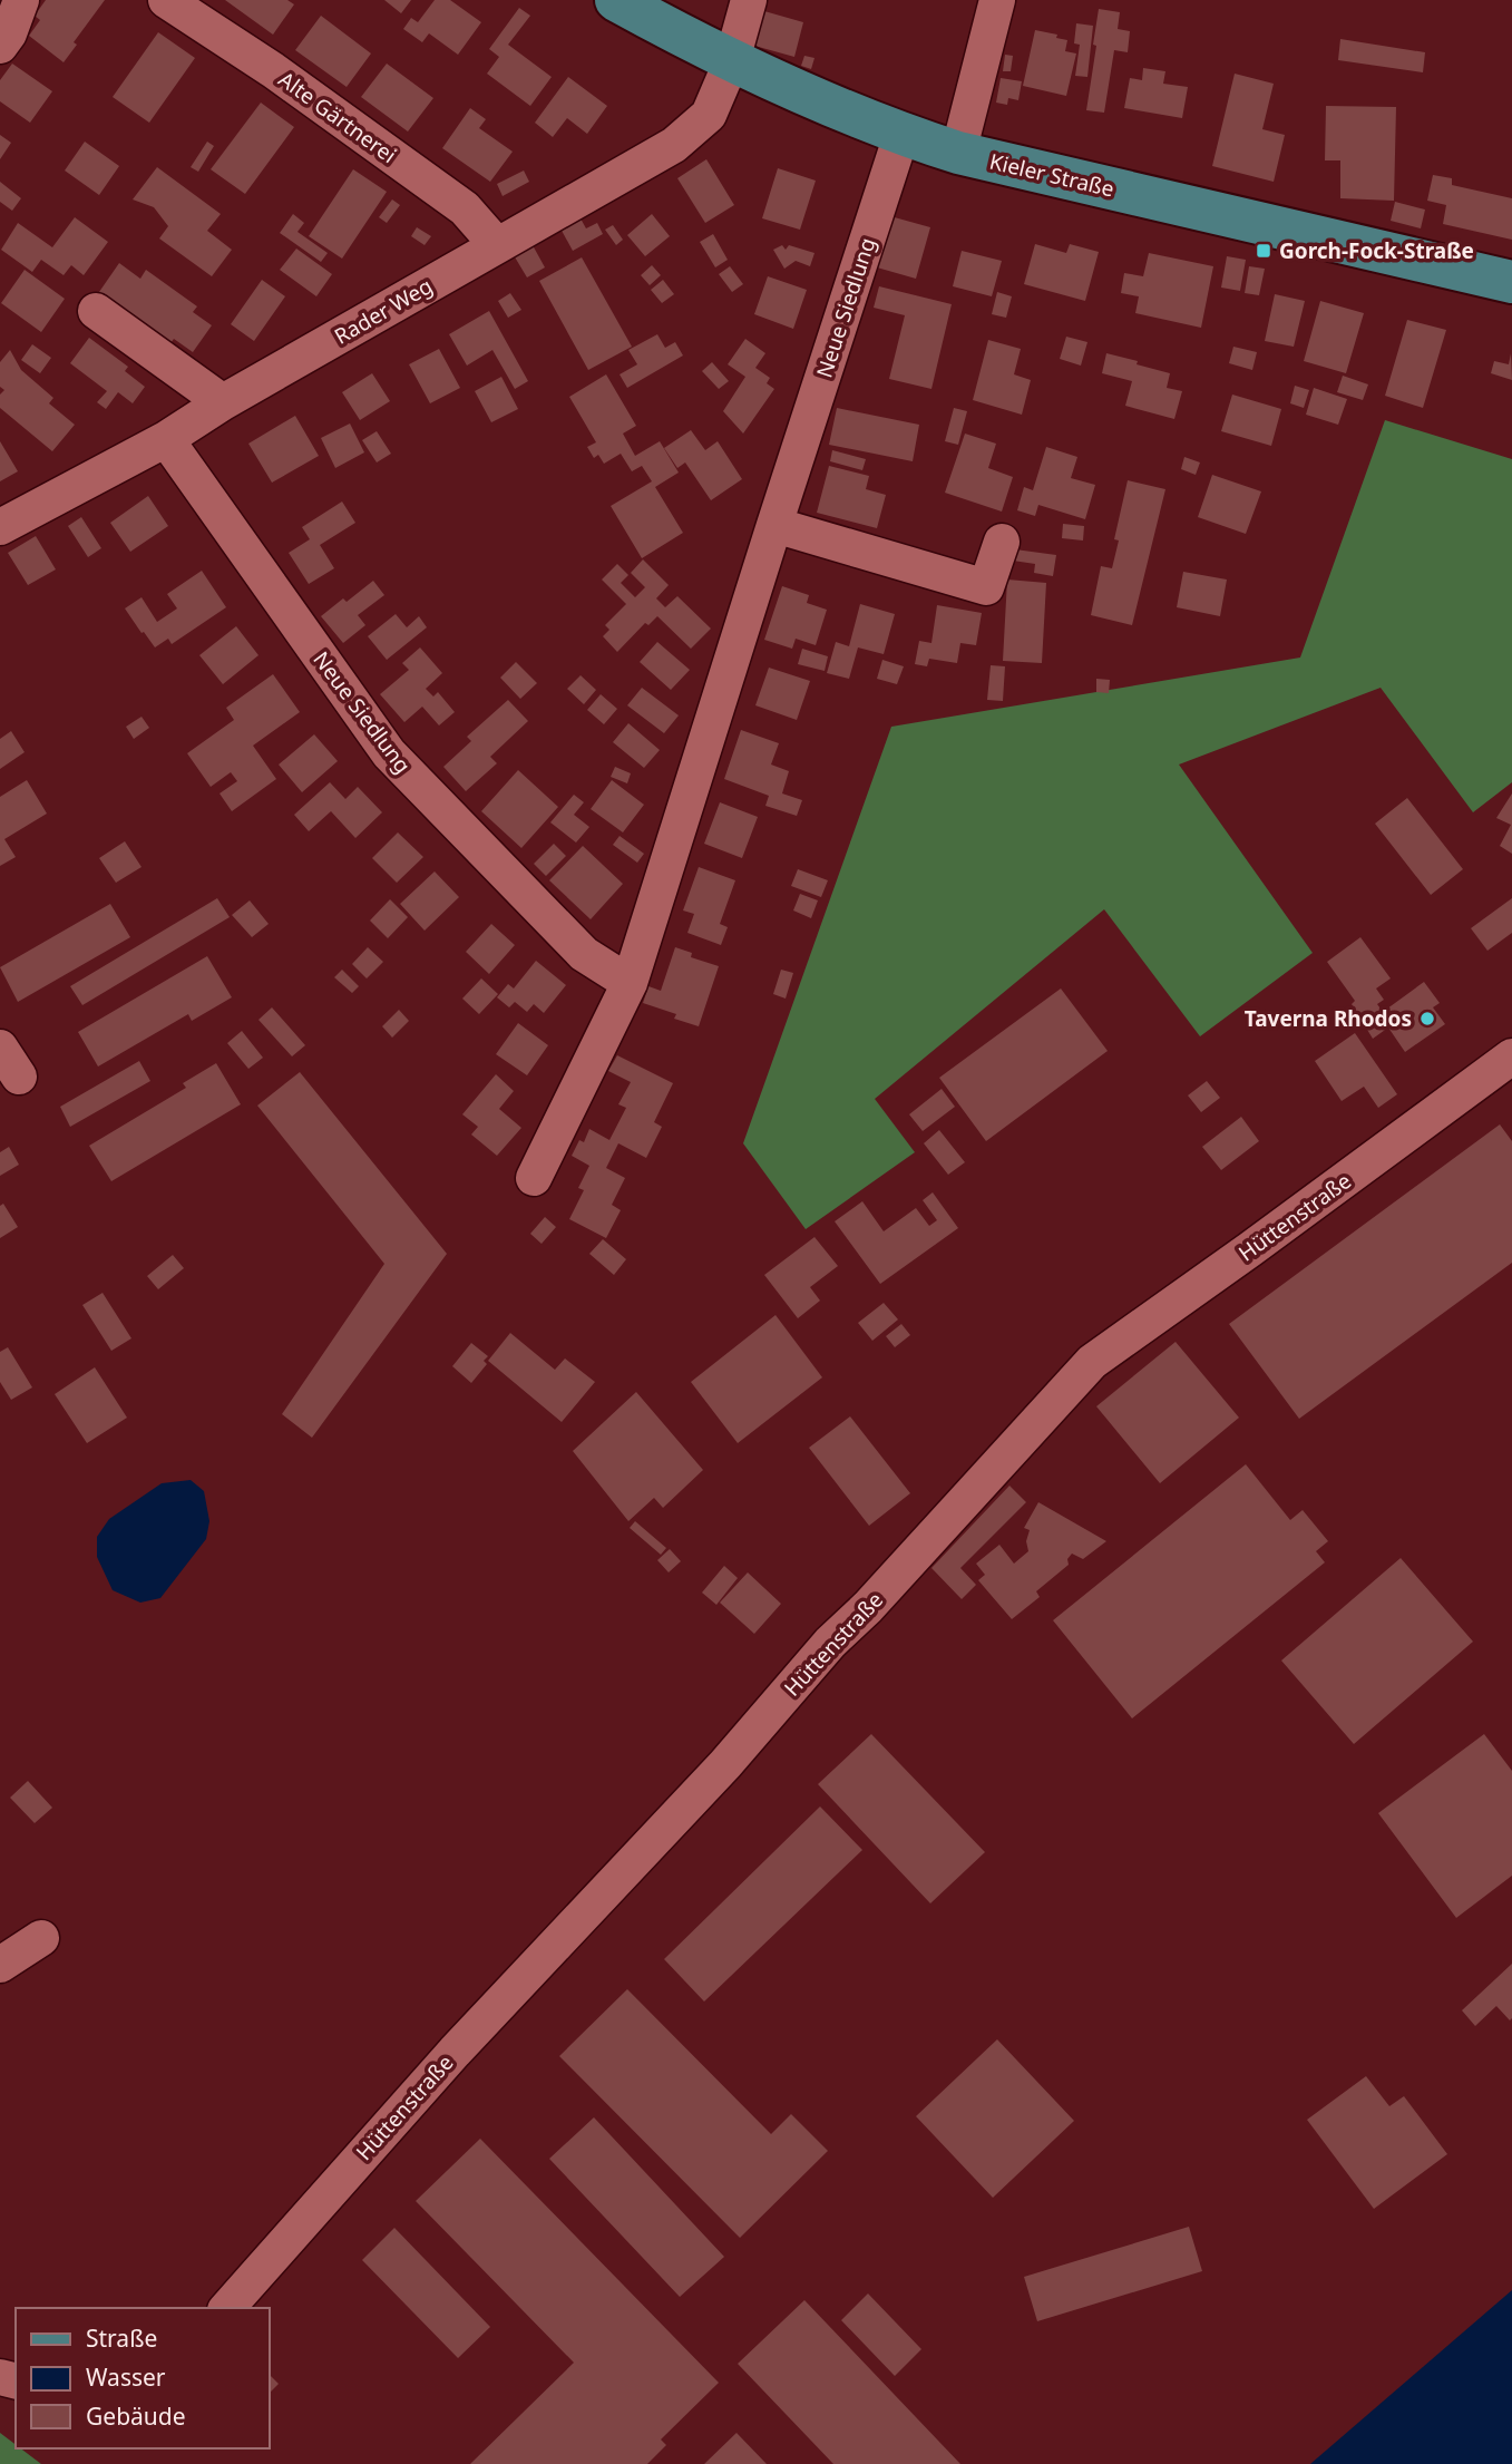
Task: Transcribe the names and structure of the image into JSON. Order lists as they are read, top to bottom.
{
  "streets": {
    "main road": ["Kieler Straße"],
    "street": [
      "Alte Gärtnerei",
      "Neue Siedlung",
      "Rader Weg",
      "Hüttenstraße"
    ]
  },
  "crossings": [
    ["Alte Gärtnerei", "Rader Weg"],
    ["Kieler Straße", "Neue Siedlung"],
    ["Kieler Straße", "Rader Weg"],
    ["Neue Siedlung", "Rader Weg"]
  ],
  "places": {
    "transit": ["Gorch-Fock-Straße"],
    "other": ["Taverna Rhodos"]
  },
  "legend": ["Straße", "Wasser", "Gebäude"]
}
